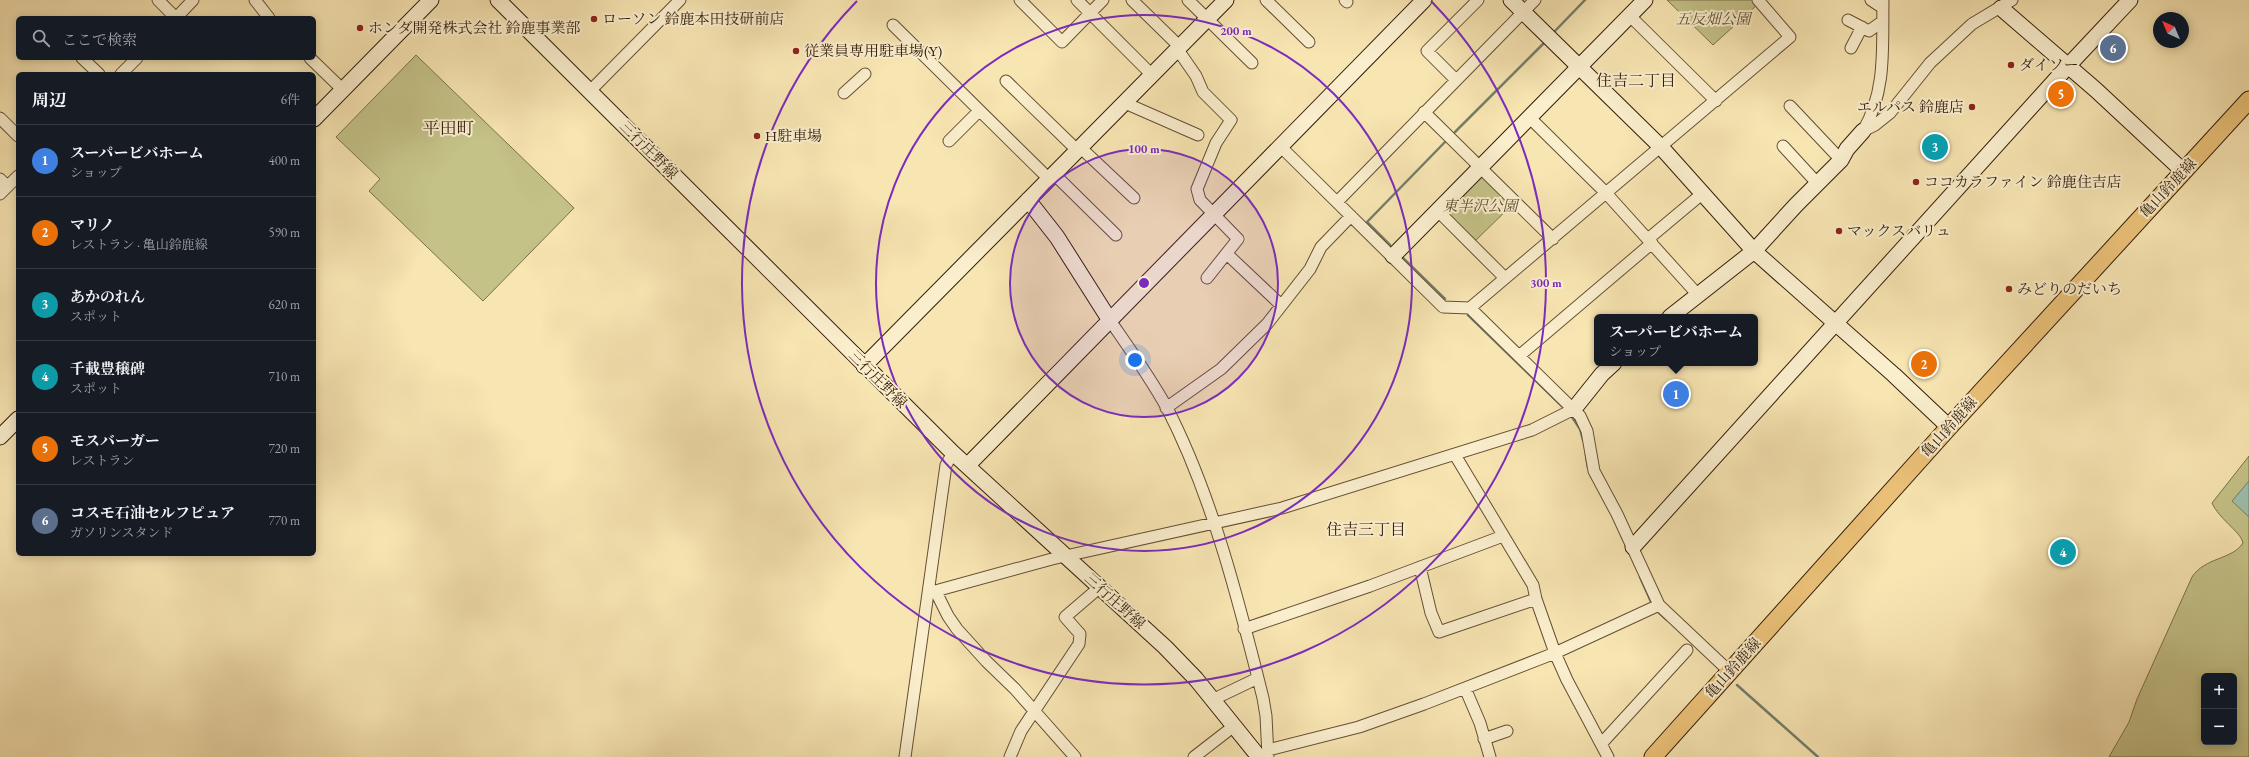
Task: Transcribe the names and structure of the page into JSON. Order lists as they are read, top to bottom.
{
  "streets": {
    "main road": ["亀山鈴鹿線"],
    "street": ["三行庄野線"]
  },
  "districts": ["住吉二丁目", "平田町", "住吉三丁目"],
  "parks": ["五反畑公園", "東半沢公園"],
  "places": [
    "ローソン 鈴鹿本田技研前店",
    "ホンダ開発株式会社 鈴鹿事業部",
    "従業員専用駐車場(Y)",
    "ダイソー",
    "エルパス 鈴鹿店",
    "H駐車場",
    "ココカラファイン 鈴鹿住吉店",
    "マックスバリュ",
    "みどりのだいち"
  ],
  "north": "top left",
  "page": {
    "search": "ここで検索",
    "pins": [
      "6",
      "5",
      "3",
      "2",
      "1",
      "4"
    ],
    "heading": ["周辺", "6件"],
    "list": [
      {
        "mark": "1",
        "name": "スーパービバホーム",
        "note": "ショップ",
        "value": "400 m"
      },
      {
        "mark": "2",
        "name": "マリノ",
        "note": "レストラン · 亀山鈴鹿線",
        "value": "590 m"
      },
      {
        "mark": "3",
        "name": "あかのれん",
        "note": "スポット",
        "value": "620 m"
      },
      {
        "mark": "4",
        "name": "千載豊穣碑",
        "note": "スポット",
        "value": "710 m"
      },
      {
        "mark": "5",
        "name": "モスバーガー",
        "note": "レストラン",
        "value": "720 m"
      },
      {
        "mark": "6",
        "name": "コスモ石油セルフピュア",
        "note": "ガソリンスタンド",
        "value": "770 m"
      }
    ],
    "popup": ["スーパービバホーム", "ショップ"],
    "map_buttons": ["+", "−"]
  },
  "rings": ["200 m", "100 m", "300 m"]
}
